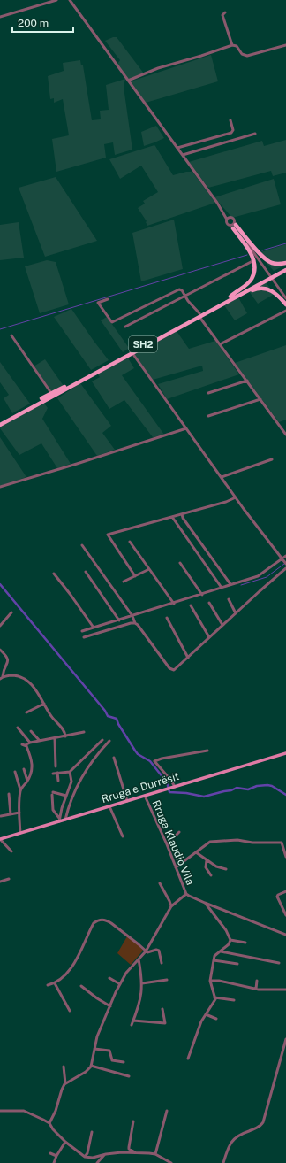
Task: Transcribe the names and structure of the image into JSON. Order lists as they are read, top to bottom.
{
  "streets": {
    "highway": ["SH2"],
    "main road": ["Rruga e Durrësit"],
    "street": ["Rruga Klaudio Vila"]
  },
  "crossings": [
    ["Rruga e Durrësit", "Rruga Klaudio Vila"]
  ],
  "scale_bar": "200 m"
}
